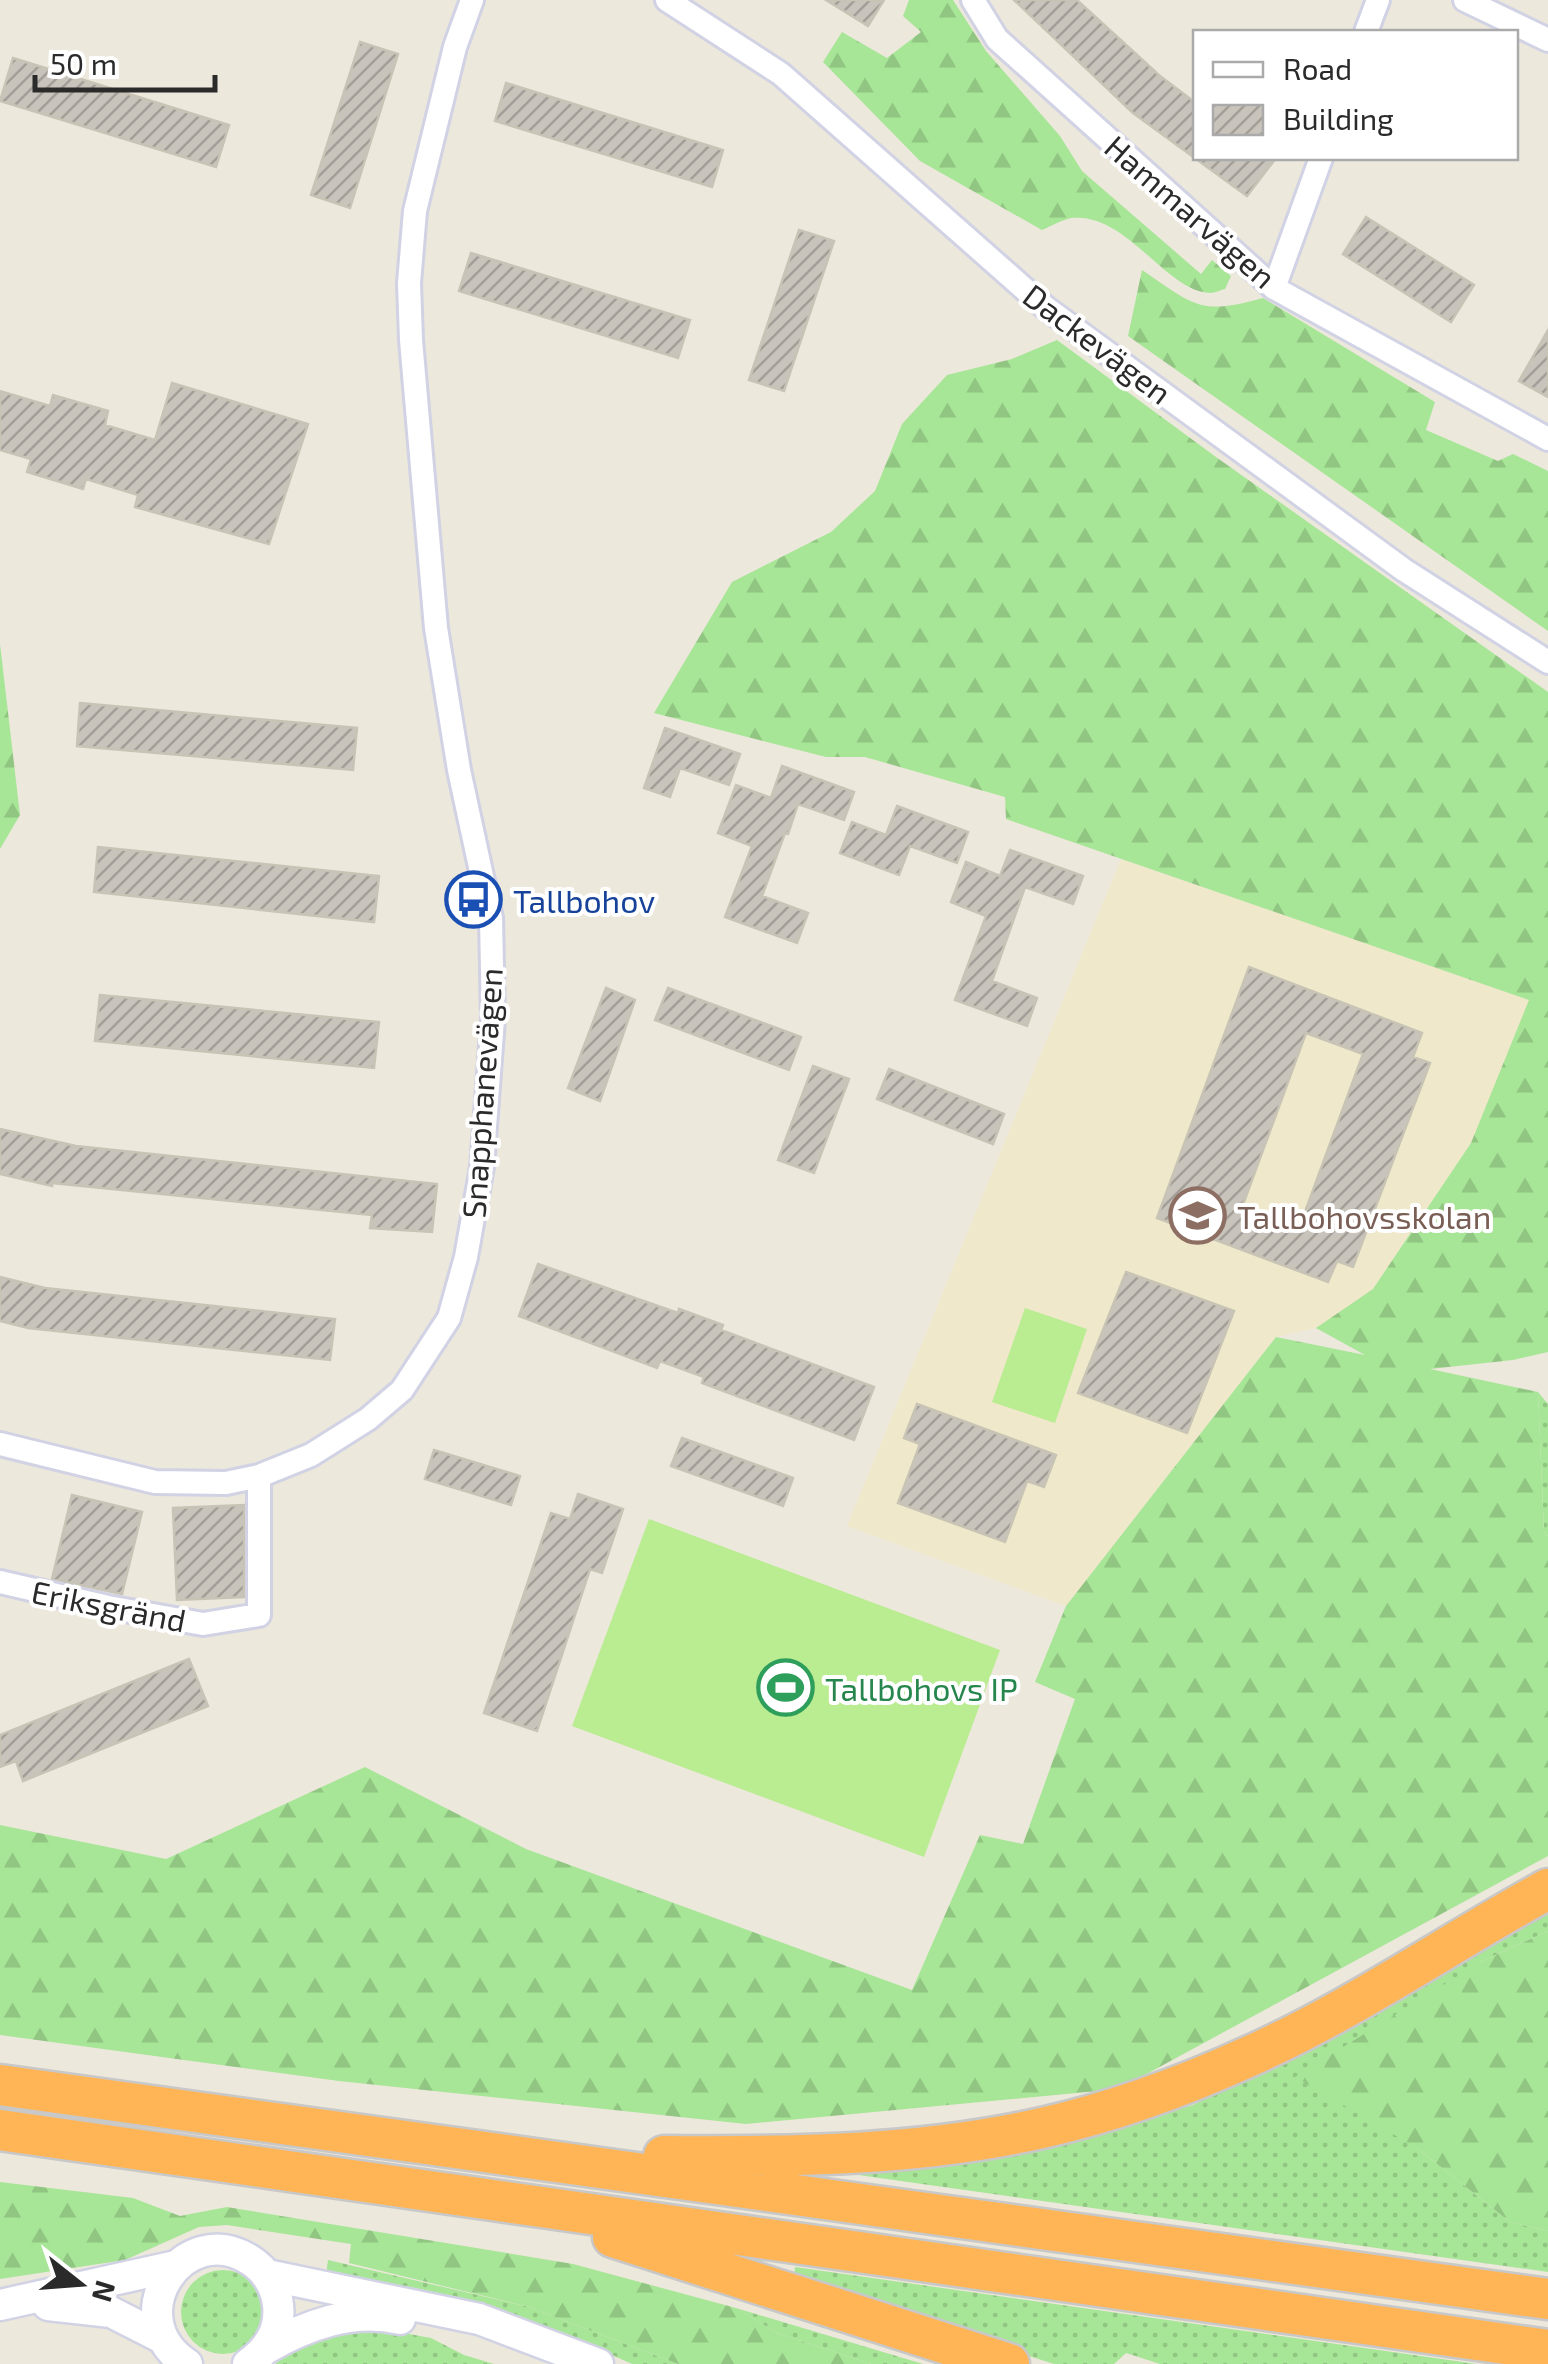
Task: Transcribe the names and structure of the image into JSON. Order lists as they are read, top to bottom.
{
  "streets": {
    "street": [
      "Hammarvägen",
      "Dackevägen",
      "Snapphanevägen",
      "Eriksgränd"
    ]
  },
  "crossings": [
    ["Snapphanevägen", "Eriksgränd"]
  ],
  "places": {
    "bus stop": ["Tallbohov"],
    "school or university": ["Tallbohovsskolan"],
    "sports": ["Tallbohovs IP"]
  },
  "legend": ["Road", "Building"],
  "scale_bar": "50 m",
  "north": "right"
}
